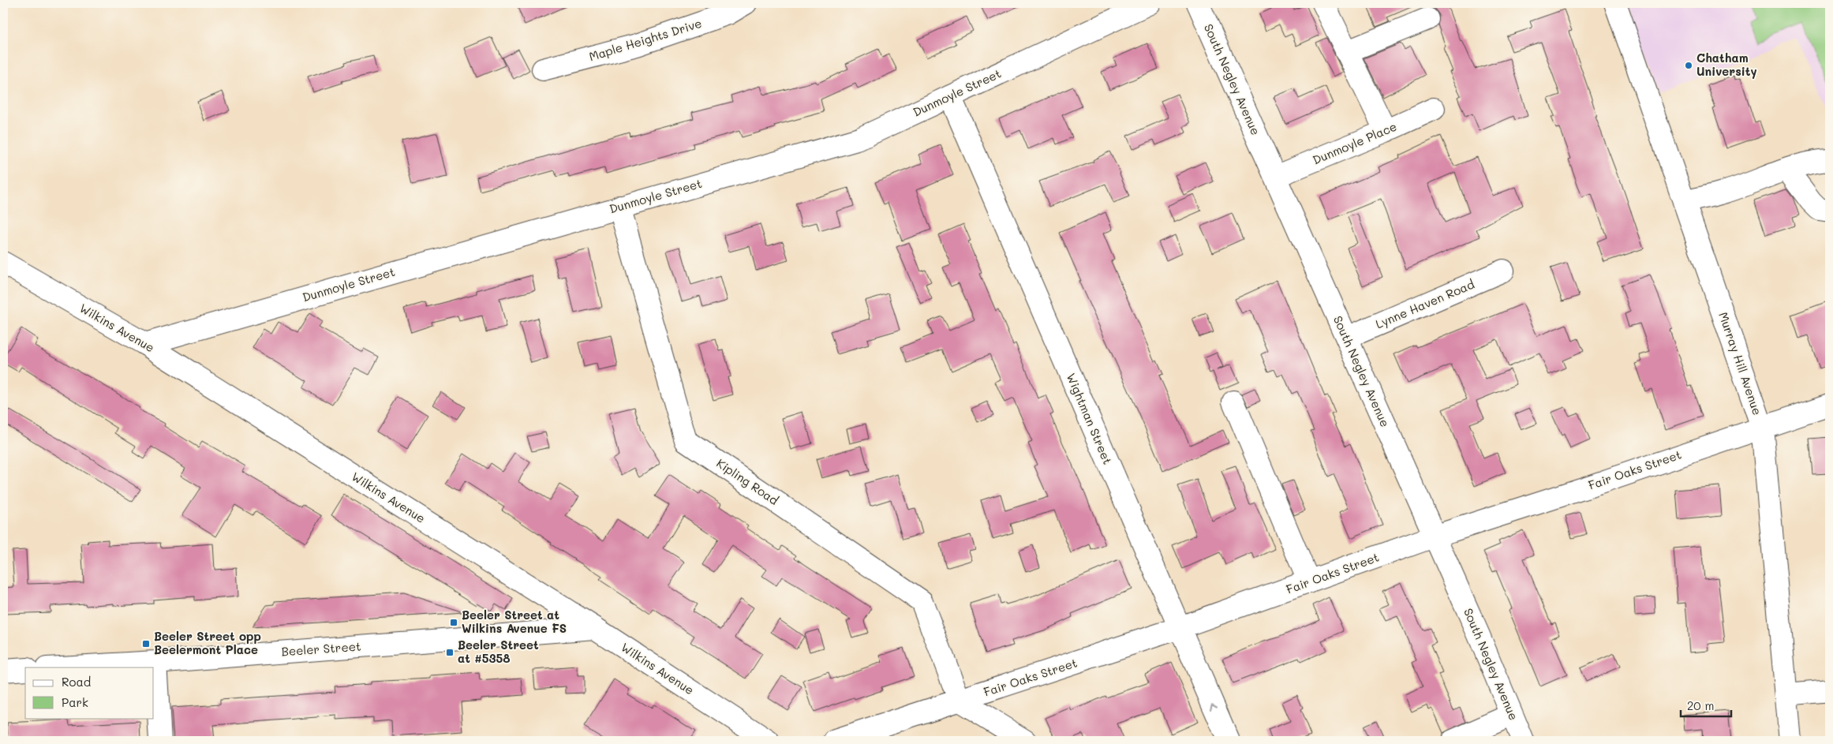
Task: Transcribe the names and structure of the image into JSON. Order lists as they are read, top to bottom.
{
  "streets": {
    "street": [
      "Maple Heights Drive",
      "South Negley Avenue",
      "Dunmoyle Street",
      "Dunmoyle Place",
      "Lynne Haven Road",
      "Wilkins Avenue",
      "Murray Hill Avenue",
      "Wightman Street",
      "Fair Oaks Street",
      "Kipling Road",
      "Beeler Street"
    ]
  },
  "crossings": [
    ["South Negley Avenue", "Dunmoyle Place"],
    ["South Negley Avenue", "Lynne Haven Road"],
    ["South Negley Avenue", "Fair Oaks Street"],
    ["Dunmoyle Street", "Wilkins Avenue"],
    ["Dunmoyle Street", "Wightman Street"],
    ["Dunmoyle Street", "Kipling Road"],
    ["Wilkins Avenue", "Beeler Street"],
    ["Murray Hill Avenue", "Fair Oaks Street"],
    ["Wightman Street", "Fair Oaks Street"],
    ["Fair Oaks Street", "Kipling Road"]
  ],
  "places": {
    "other": ["Chatham University"],
    "transit": ["Beeler Street at Wilkins Avenue FS", "Beeler Street opp Beelermont Place", "Beeler Street at #5358"]
  },
  "legend": ["Road", "Park"],
  "scale_bar": "20 m"
}
